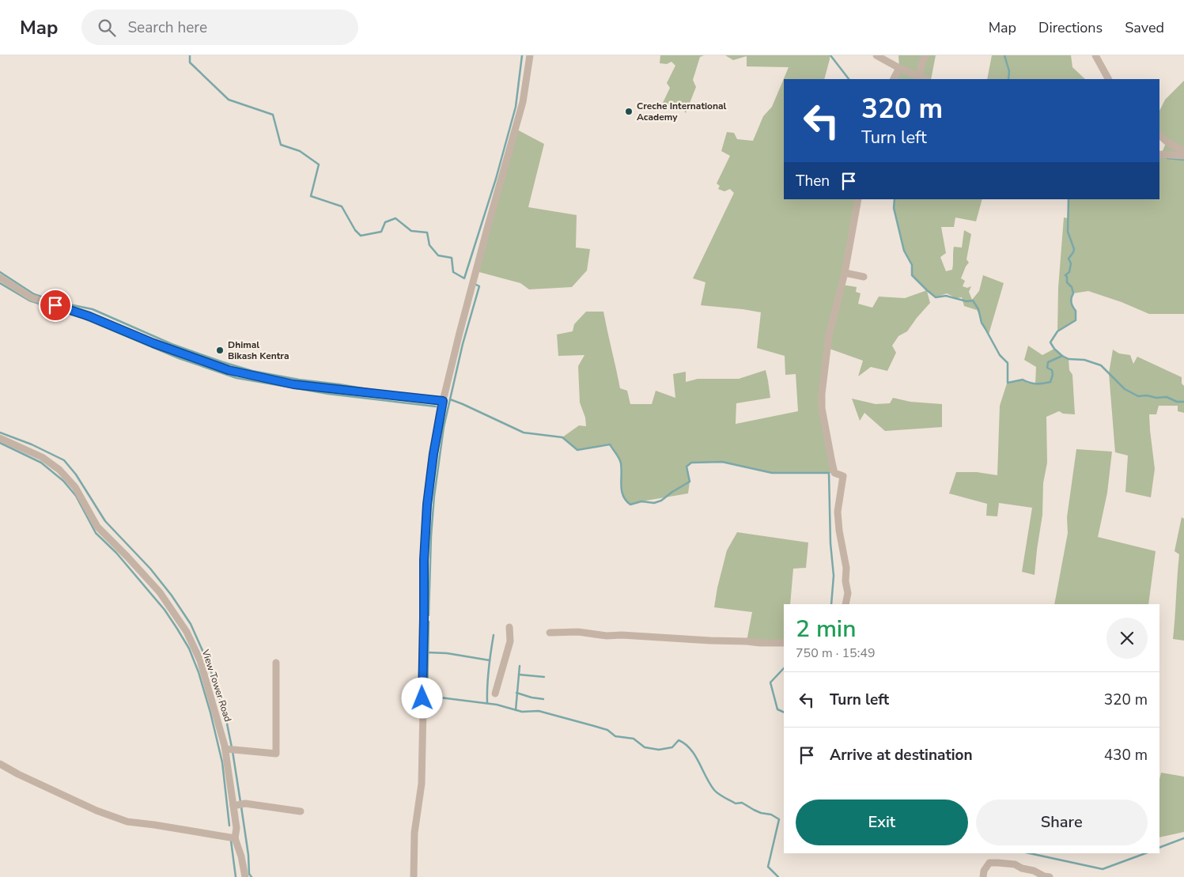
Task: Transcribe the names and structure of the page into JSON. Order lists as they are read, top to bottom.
{
  "streets": {
    "street": ["View Tower Road"]
  },
  "places": ["Creche International Academy", "Dhimal Bikash Kentra"],
  "page": {
    "header": "Map",
    "search": "Search here",
    "nav": ["Map", "Directions", "Saved"],
    "turn": ["320 m", "Turn left"],
    "then": "Then",
    "heading": ["2 min", "750 m · 15:49"],
    "list": [
      {
        "name": "Turn left",
        "value": "320 m"
      },
      {
        "name": "Arrive at destination",
        "value": "430 m"
      }
    ],
    "buttons": ["Exit", "Share"]
  }
}
